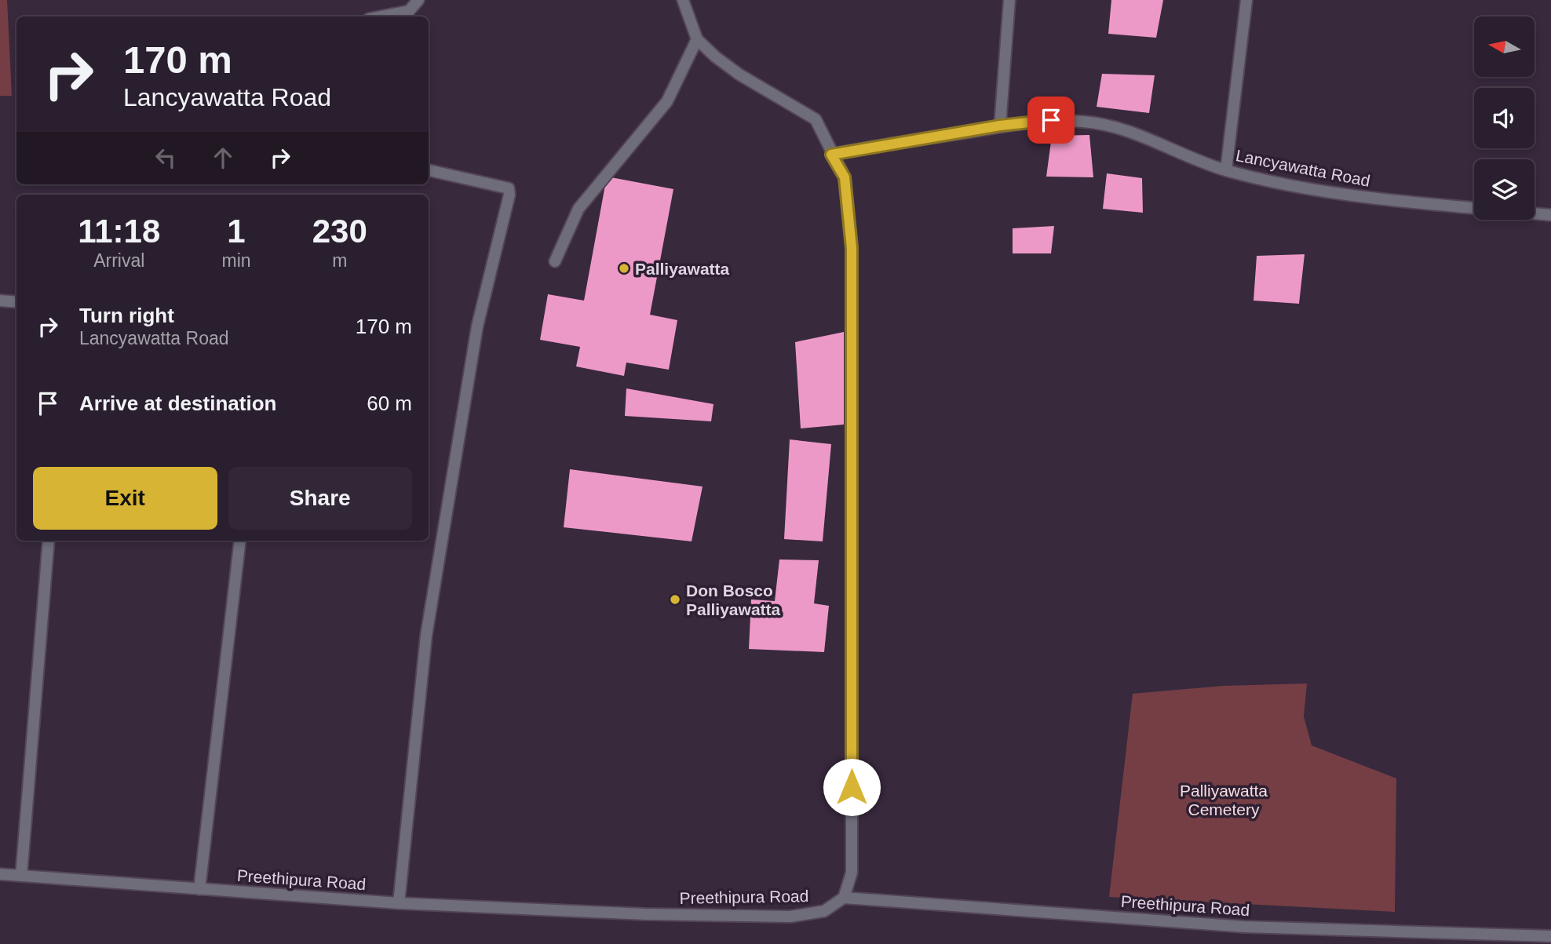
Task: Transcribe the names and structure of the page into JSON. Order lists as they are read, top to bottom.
{
  "streets": {
    "street": ["Lancyawatta Road", "Preethipura Road"]
  },
  "parks": ["Palliyawatta Cemetery"],
  "places": ["Palliyawatta", "Don Bosco Palliyawatta"],
  "north": "left",
  "page": {
    "turn": ["170 m", "Lancyawatta Road"],
    "eta": [
      "11:18",
      "Arrival",
      "1",
      "min",
      "230",
      "m"
    ],
    "list": [
      {
        "name": "Turn right",
        "note": "Lancyawatta Road",
        "value": "170 m"
      },
      {
        "name": "Arrive at destination",
        "value": "60 m"
      }
    ],
    "buttons": ["Exit", "Share"]
  }
}
